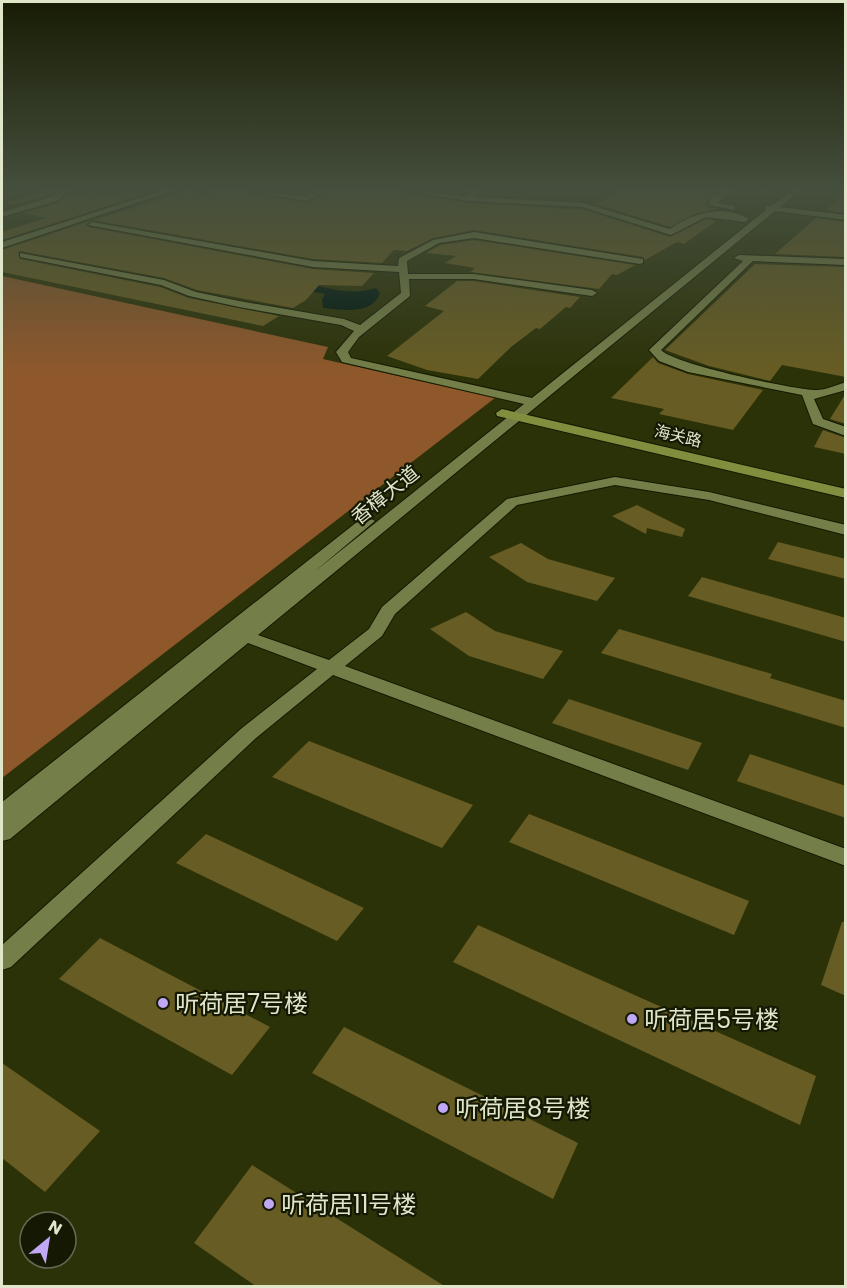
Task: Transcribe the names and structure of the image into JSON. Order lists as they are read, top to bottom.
{
  "streets": {
    "main road": ["海关路"],
    "street": ["香樟大道"]
  },
  "crossings": [
    ["海关路", "香樟大道"]
  ],
  "places": [
    "听荷居7号楼",
    "听荷居5号楼",
    "听荷居8号楼",
    "听荷居11号楼"
  ],
  "north": "top right"
}
